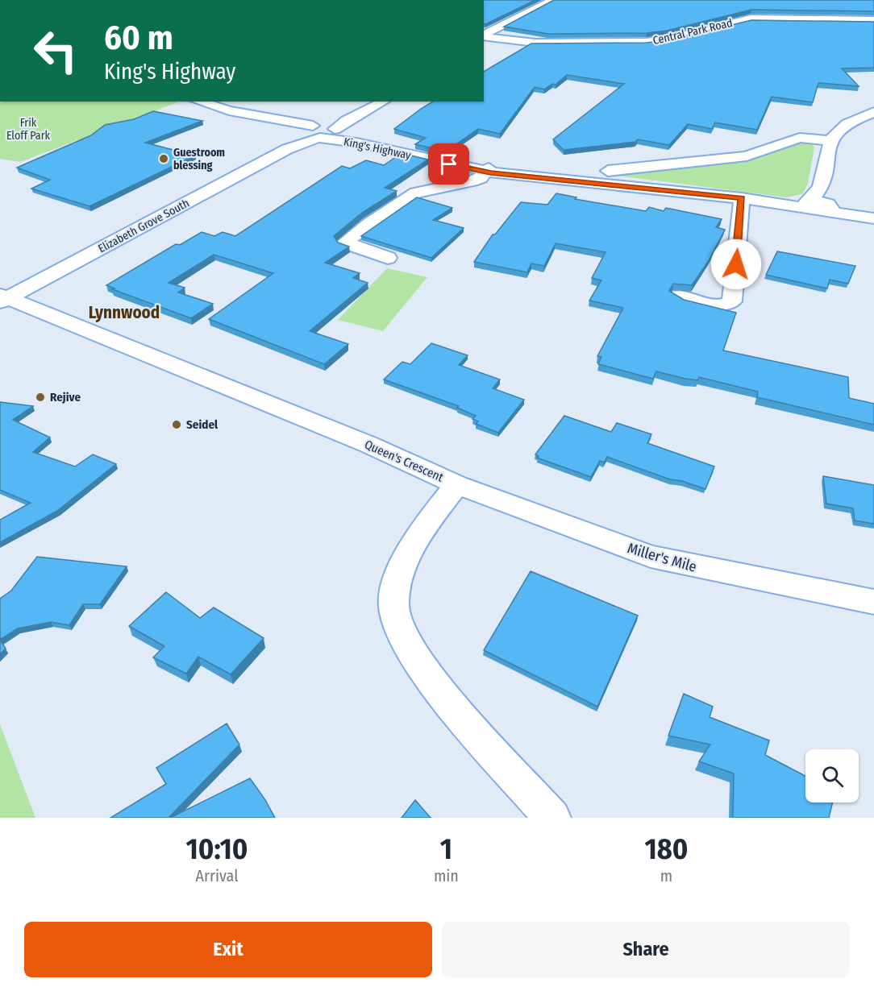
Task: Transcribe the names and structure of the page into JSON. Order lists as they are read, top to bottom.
{
  "streets": {
    "street": [
      "Central Park Road",
      "King's Highway",
      "Elizabeth Grove South",
      "Queen's Crescent",
      "Miller's Mile"
    ]
  },
  "crossings": [
    ["King's Highway", "Elizabeth Grove South"],
    ["Elizabeth Grove South", "Queen's Crescent"],
    ["Queen's Crescent", "Miller's Mile"]
  ],
  "districts": ["Lynnwood"],
  "parks": ["Frik Eloff Park"],
  "places": ["Guestroom blessing", "Rejive", "Seidel"],
  "page": {
    "turn": ["60 m", "King's Highway"],
    "eta": [
      "10:10",
      "Arrival",
      "1",
      "min",
      "180",
      "m"
    ],
    "buttons": ["Exit", "Share"]
  }
}
